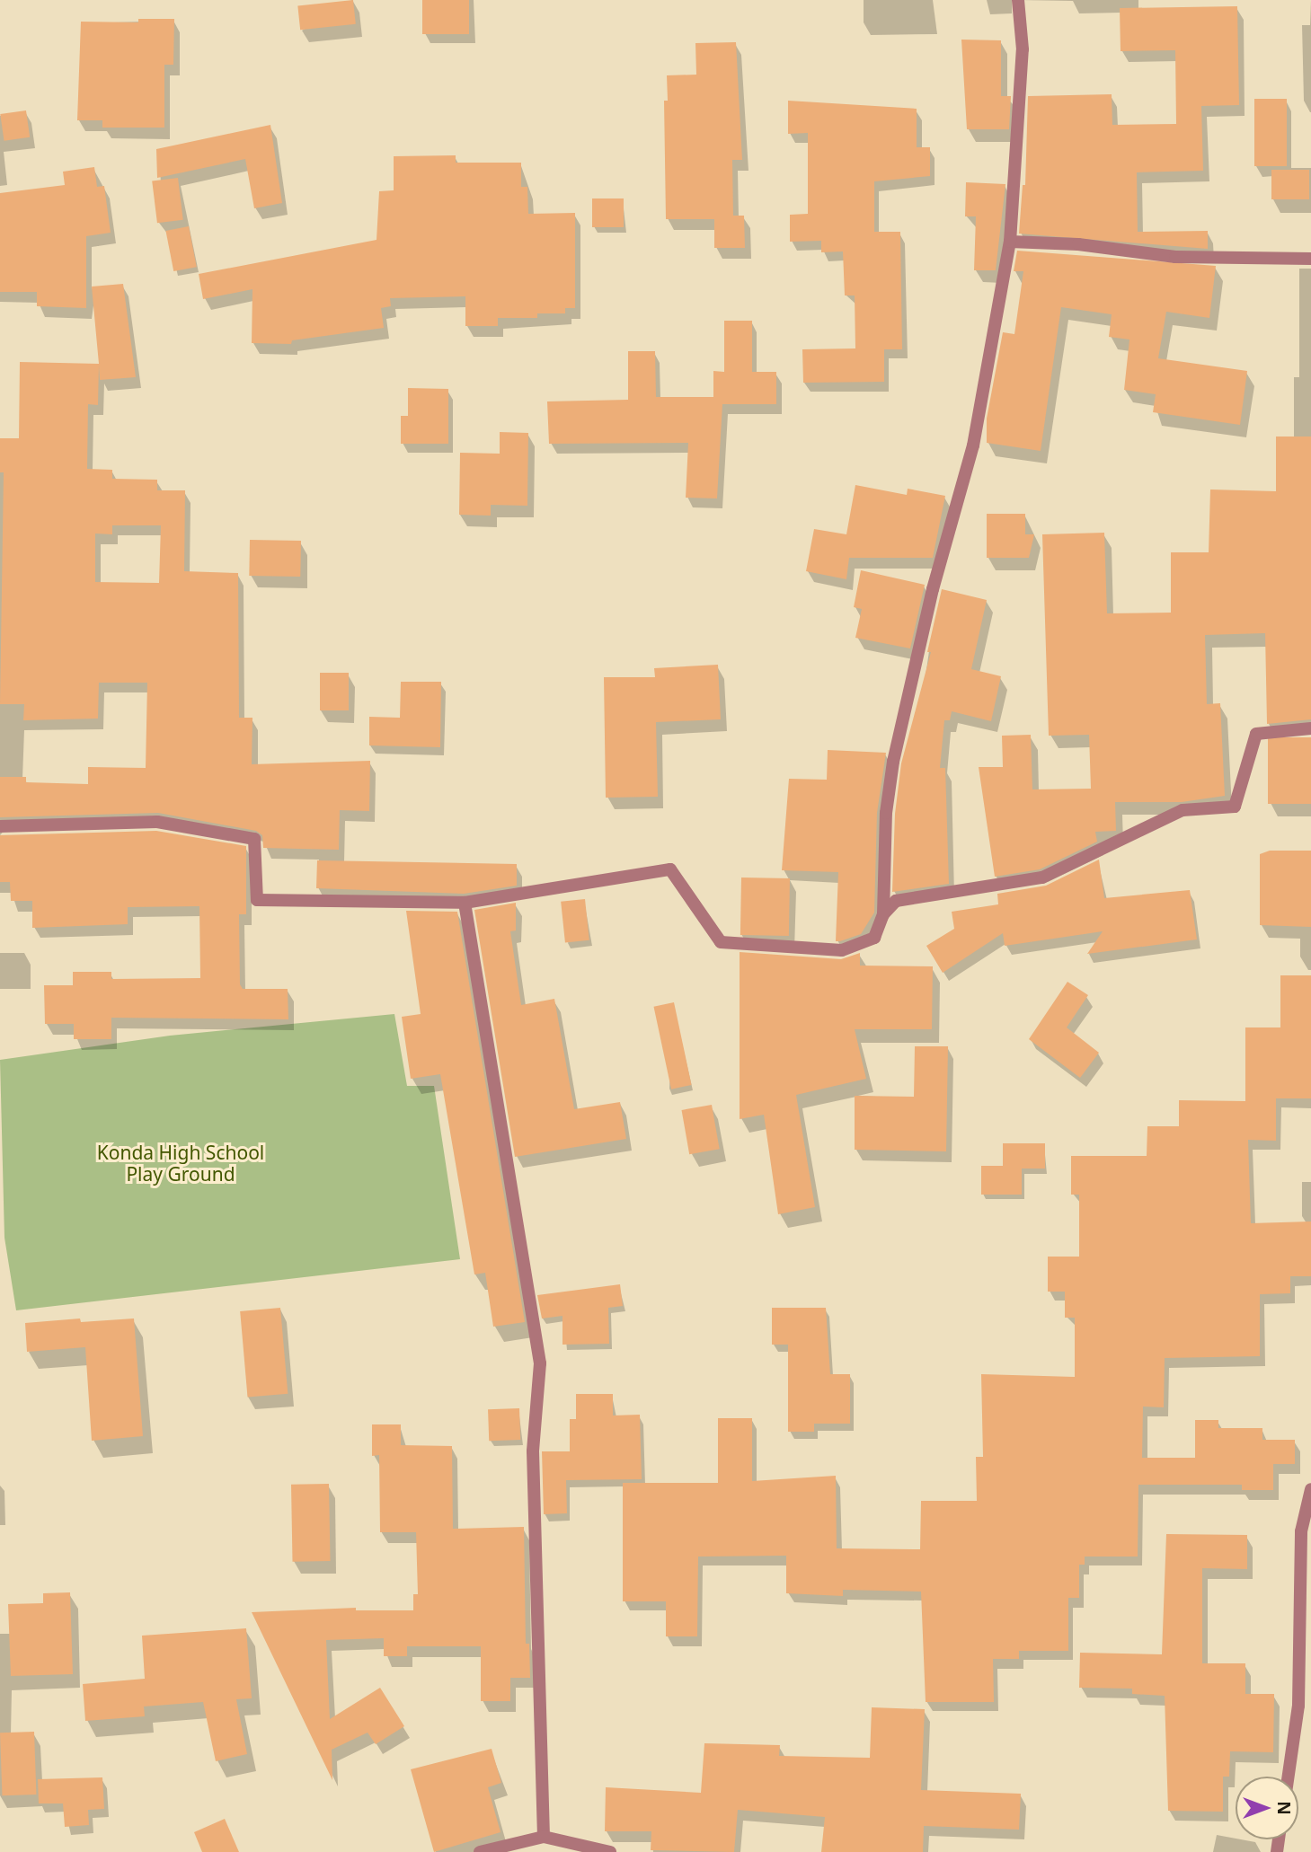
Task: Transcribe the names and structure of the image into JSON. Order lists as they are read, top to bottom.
{
  "parks": ["Konda High School Play Ground"],
  "north": "right"
}
